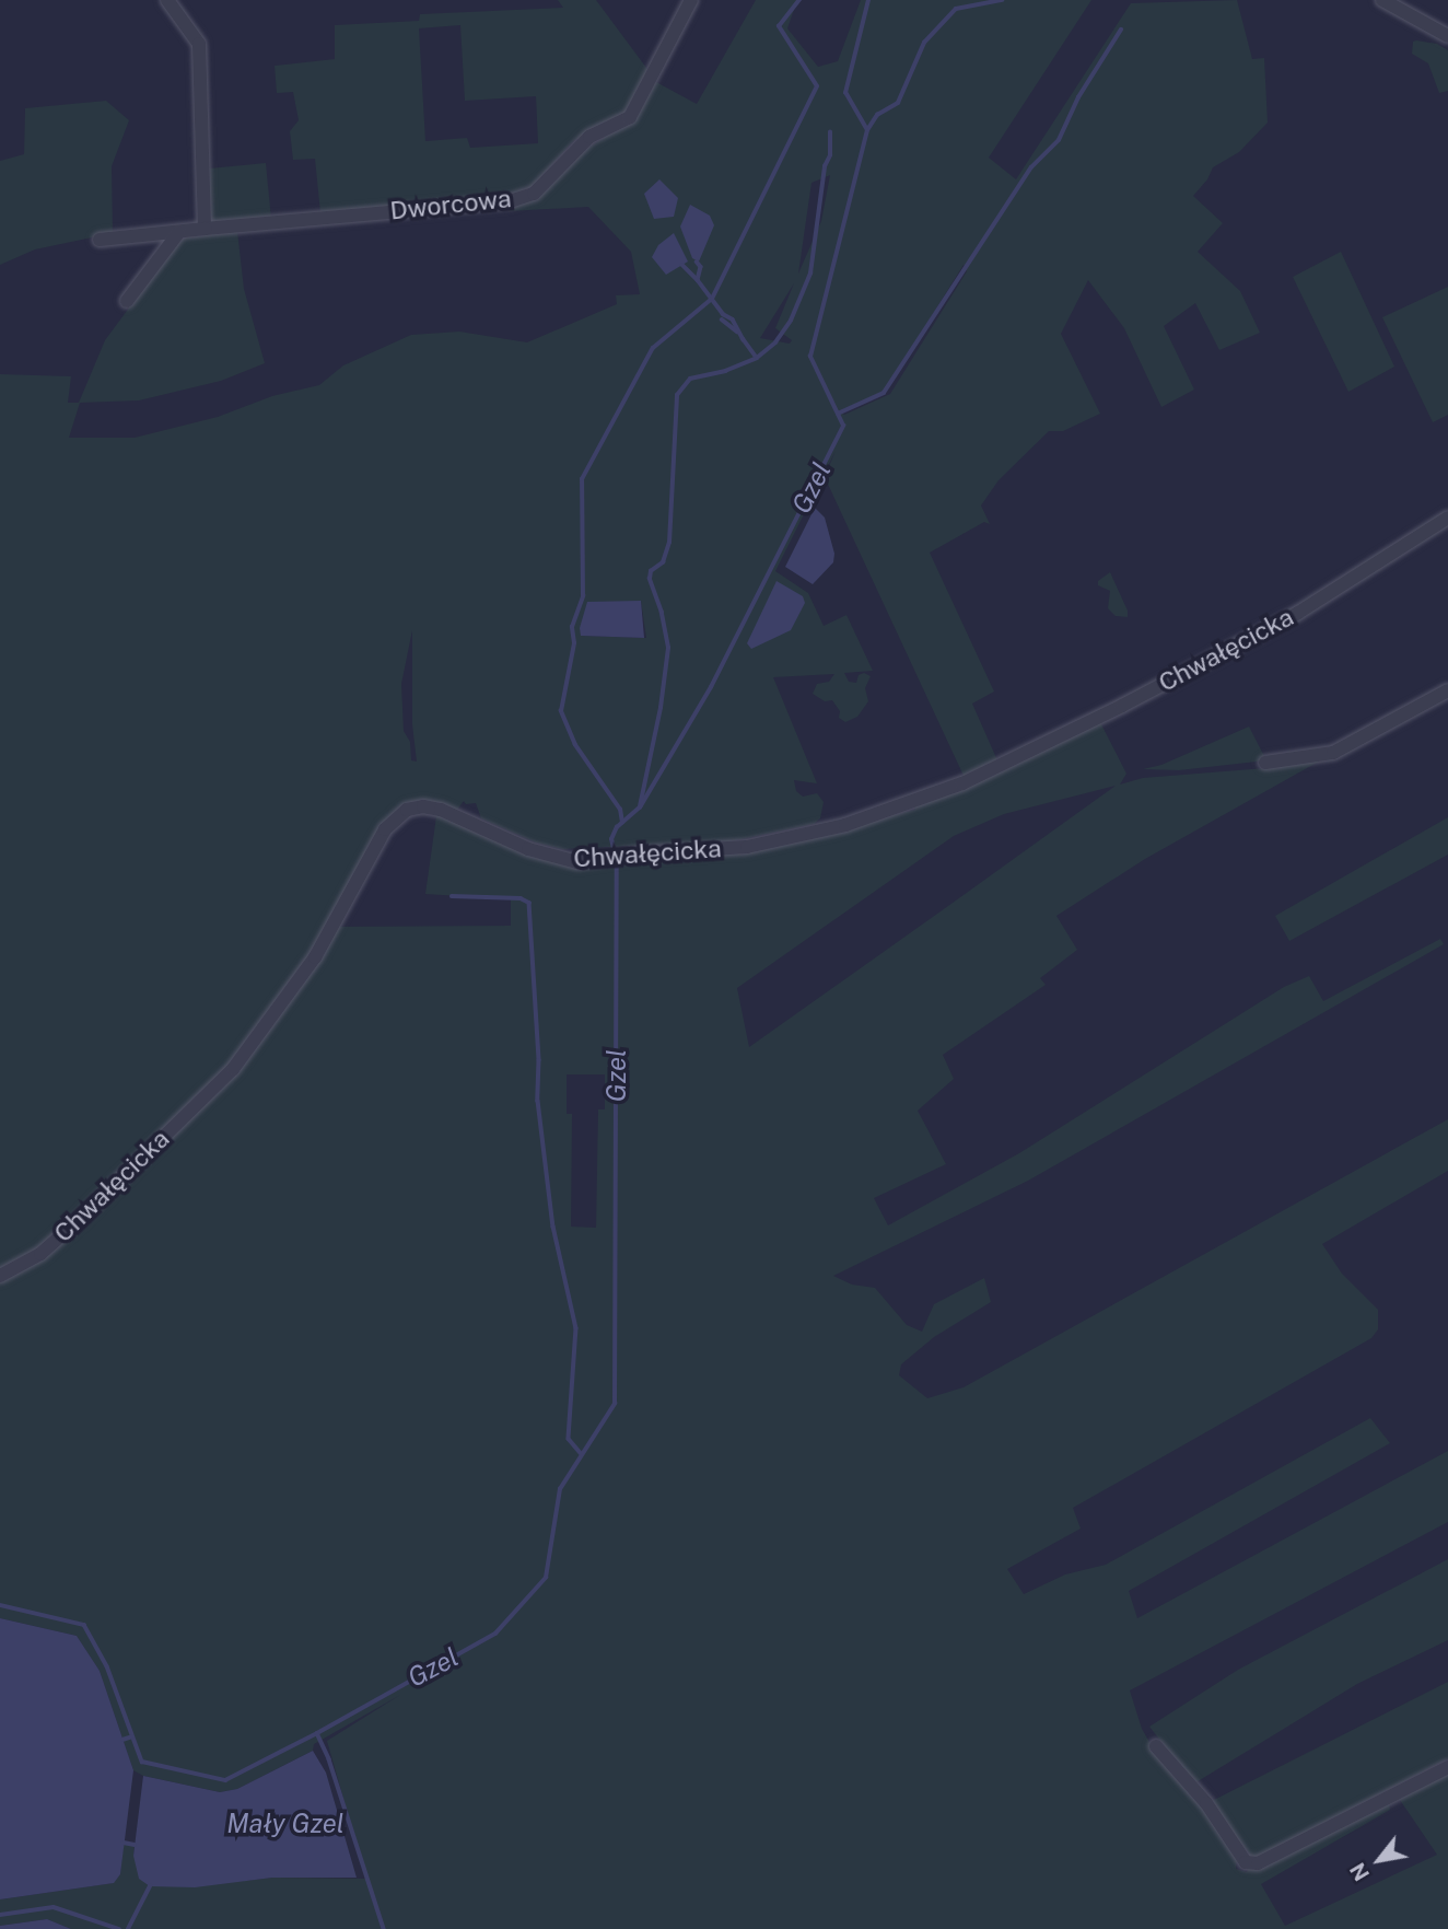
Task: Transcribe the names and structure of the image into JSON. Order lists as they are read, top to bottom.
{
  "streets": {
    "street": ["Dworcowa", "Chwałęcicka"]
  },
  "water": ["Gzel", "Mały Gzel"],
  "north": "bottom left"
}
